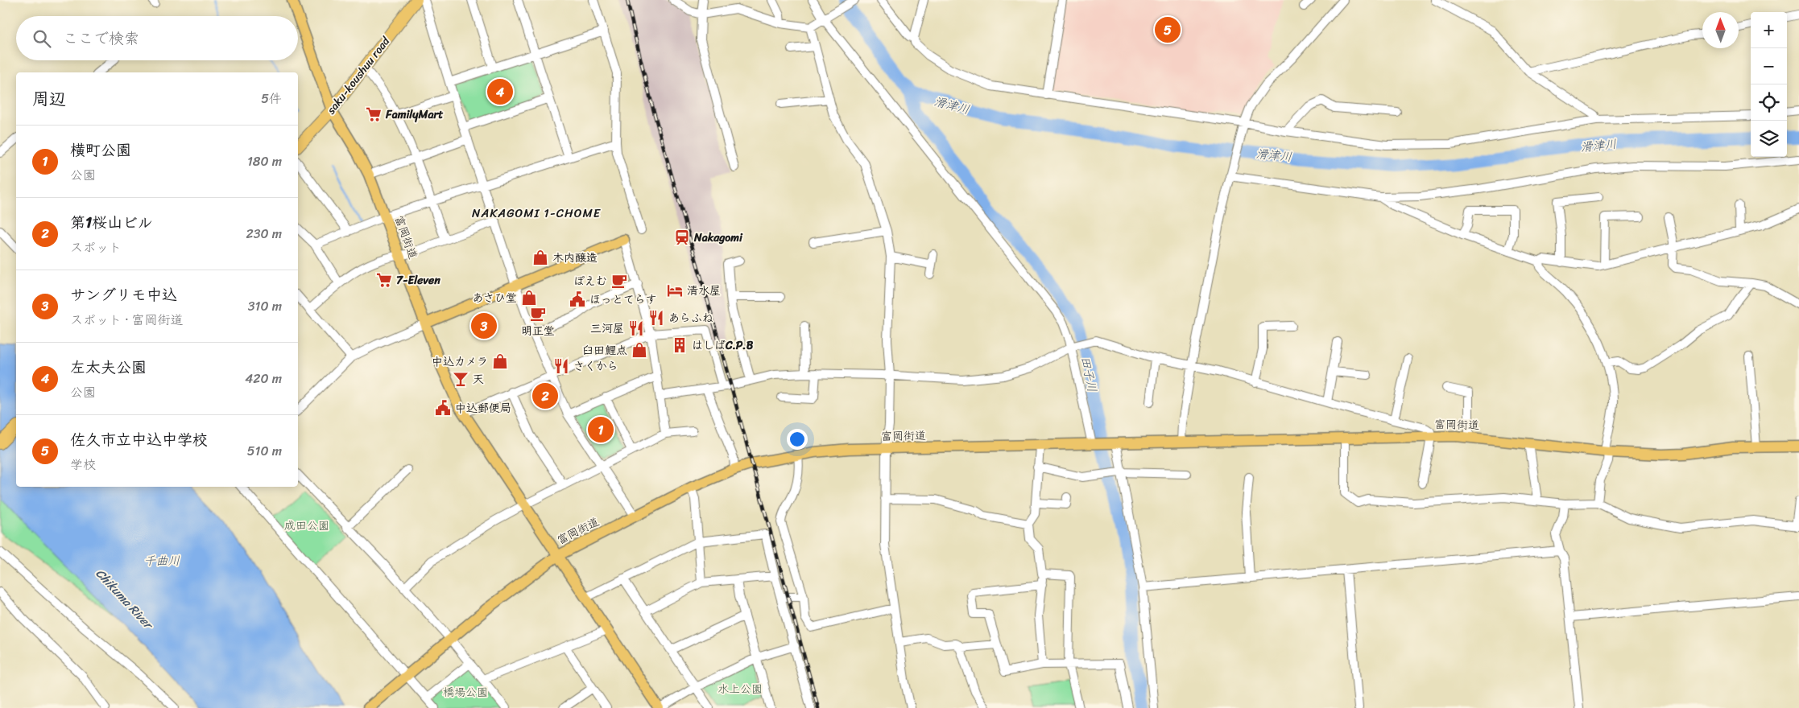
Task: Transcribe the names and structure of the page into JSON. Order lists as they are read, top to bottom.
{
  "streets": {
    "highway": ["saku-koushuu road"],
    "main road": ["富岡街道"]
  },
  "crossings": [
    ["saku-koushuu road", "富岡街道"]
  ],
  "districts": ["NAKAGOMI 1-CHOME"],
  "water": [
    "滑津川",
    "田子川",
    "千曲川",
    "Chikuma River"
  ],
  "parks": ["成田公園", "水上公園", "橋場公園"],
  "places": {
    "supermarket": ["FamilyMart", "7-Eleven"],
    "station": ["Nakagomi"],
    "shop": [
      "木内醸造",
      "あさひ堂",
      "臼田鯉点",
      "中込カメラ"
    ],
    "cafe": ["ぽえむ", "明正堂"],
    "hotel": ["清水屋"],
    "public building": ["ほっとてらす", "中込郵便局"],
    "restaurant": ["あらふね", "三河屋", "さくから"],
    "building": ["はしばC.P.B"],
    "bar": ["天"]
  },
  "north": "top",
  "page": {
    "map_buttons": ["+", "−"],
    "pins": [
      "5",
      "4",
      "3",
      "2",
      "1"
    ],
    "search": "ここで検索",
    "heading": ["周辺", "5件"],
    "list": [
      {
        "mark": "1",
        "name": "横町公園",
        "note": "公園",
        "value": "180 m"
      },
      {
        "mark": "2",
        "name": "第1桜山ビル",
        "note": "スポット",
        "value": "230 m"
      },
      {
        "mark": "3",
        "name": "サングリモ中込",
        "note": "スポット · 富岡街道",
        "value": "310 m"
      },
      {
        "mark": "4",
        "name": "左太夫公園",
        "note": "公園",
        "value": "420 m"
      },
      {
        "mark": "5",
        "name": "佐久市立中込中学校",
        "note": "学校",
        "value": "510 m"
      }
    ]
  }
}
